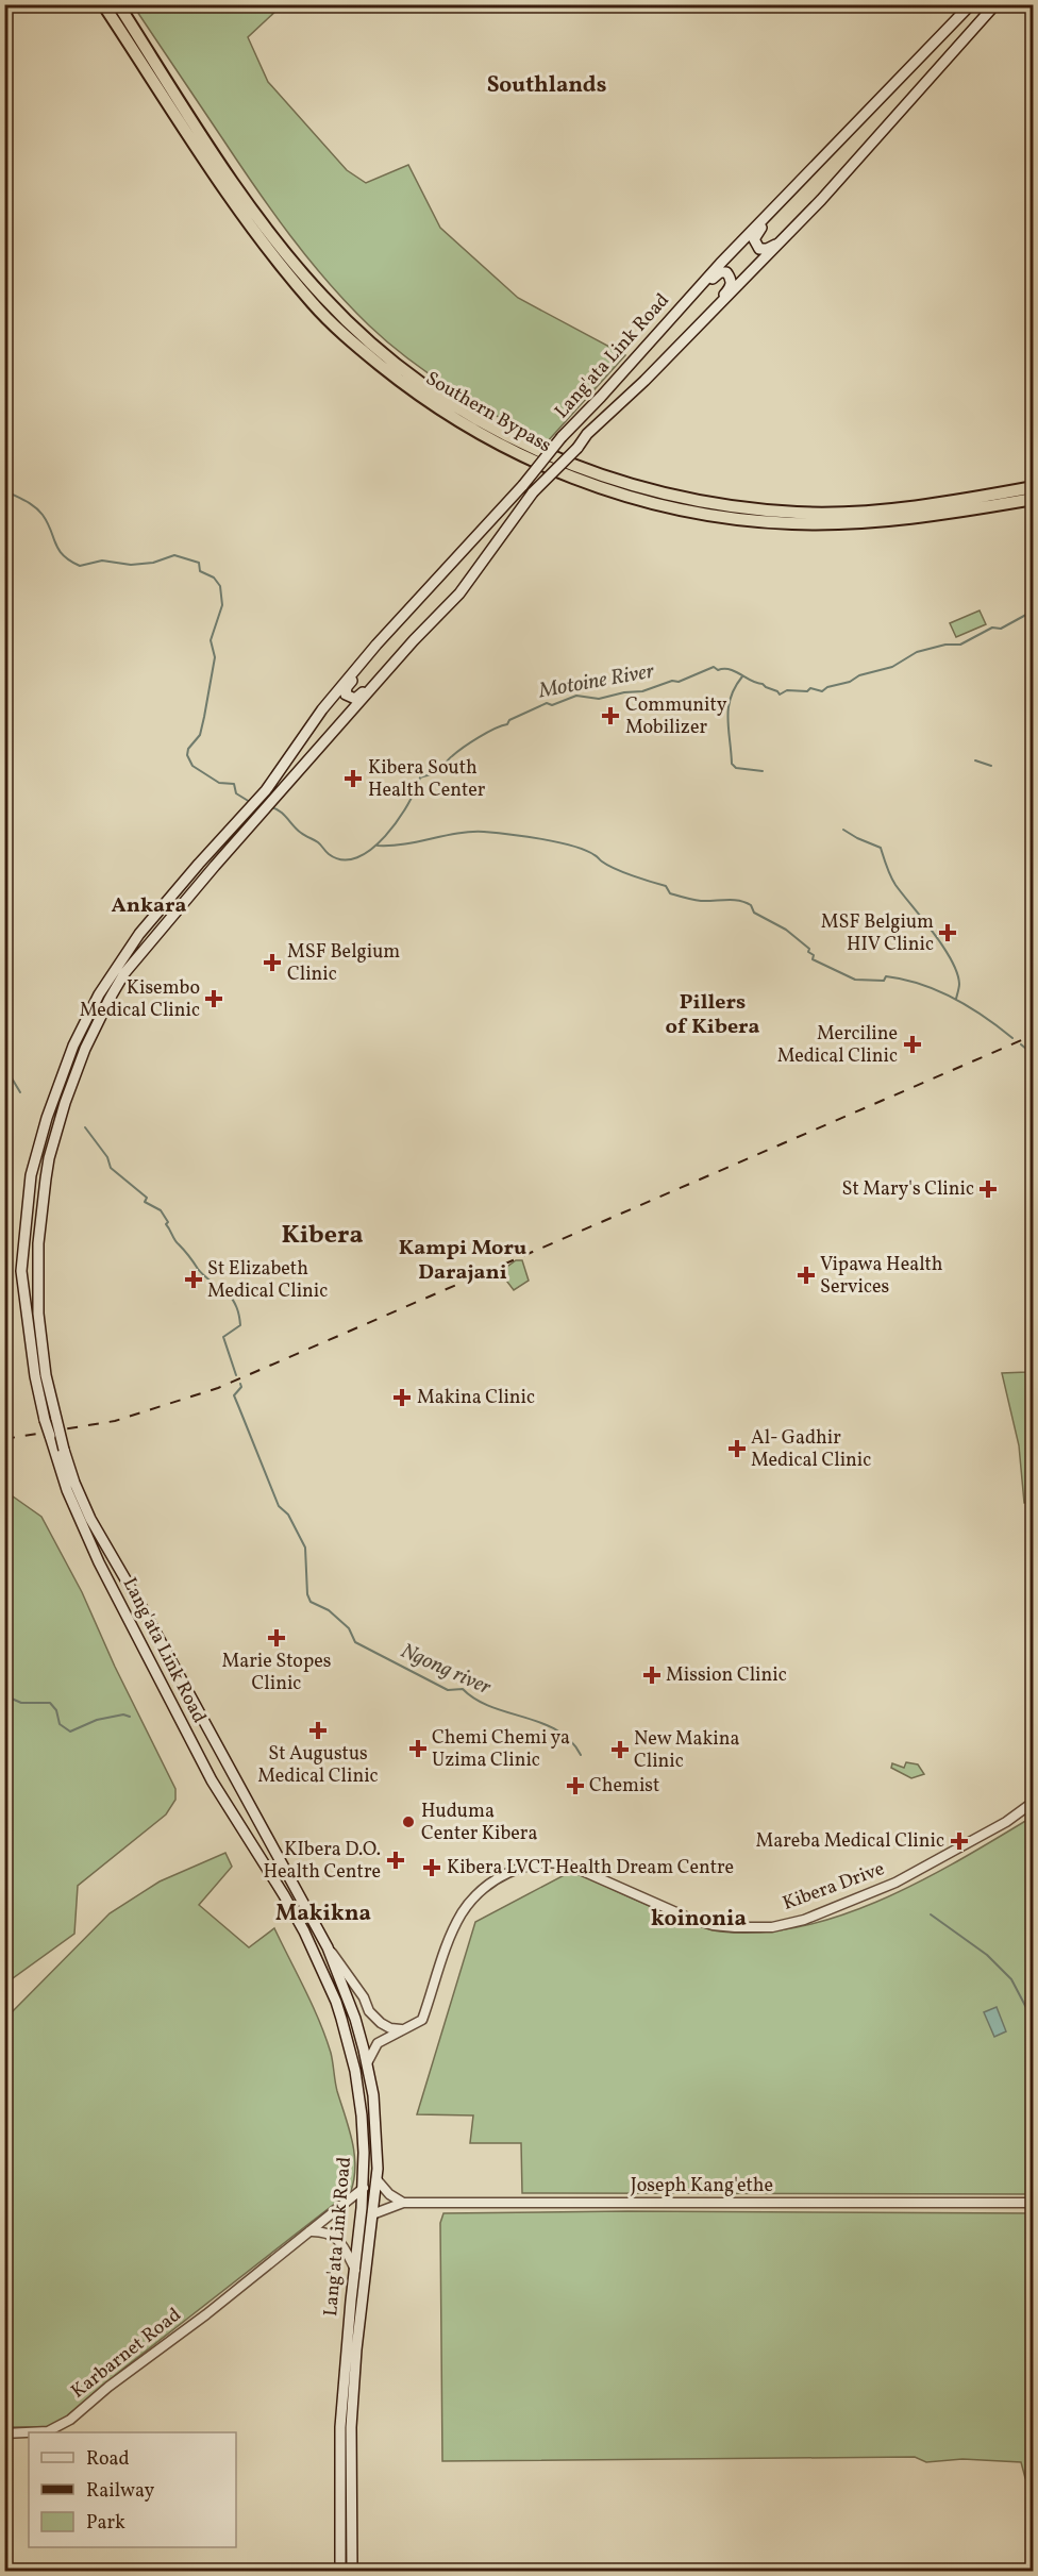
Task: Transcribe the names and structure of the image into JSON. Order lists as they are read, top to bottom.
{
  "streets": {
    "highway": ["Southern Bypass"],
    "main road": ["Lang'ata Link Road"],
    "street": ["Kibera Drive", "Joseph Kang'ethe", "Karbarnet Road"]
  },
  "crossings": [
    ["Lang'ata Link Road", "Joseph Kang'ethe"],
    ["Lang'ata Link Road", "Karbarnet Road"]
  ],
  "districts": [
    "Southlands",
    "Ankara",
    "Pillers of Kibera",
    "Kibera",
    "Kampi Moru Darajani",
    "Makikna",
    "koinonia"
  ],
  "water": ["Motoine River", "Ngong river"],
  "places": {
    "health": [
      "Community Mobilizer",
      "Kibera South Health Center",
      "MSF Belgium HIV Clinic",
      "MSF Belgium Clinic",
      "Kisembo Medical Clinic",
      "Merciline Medical Clinic",
      "St Mary's Clinic",
      "Vipawa Health Services",
      "St Elizabeth Medical Clinic",
      "Makina Clinic",
      "Al- Gadhir Medical Clinic",
      "Marie Stopes Clinic",
      "Mission Clinic",
      "St Augustus Medical Clinic",
      "Chemi Chemi ya Uzima Clinic",
      "New Makina Clinic",
      "Chemist",
      "Mareba Medical Clinic",
      "KIbera D.O. Health Centre",
      "Kibera LVCT Health Dream Centre"
    ],
    "other": ["Huduma Center Kibera"]
  },
  "legend": ["Road", "Railway", "Park"]
}
